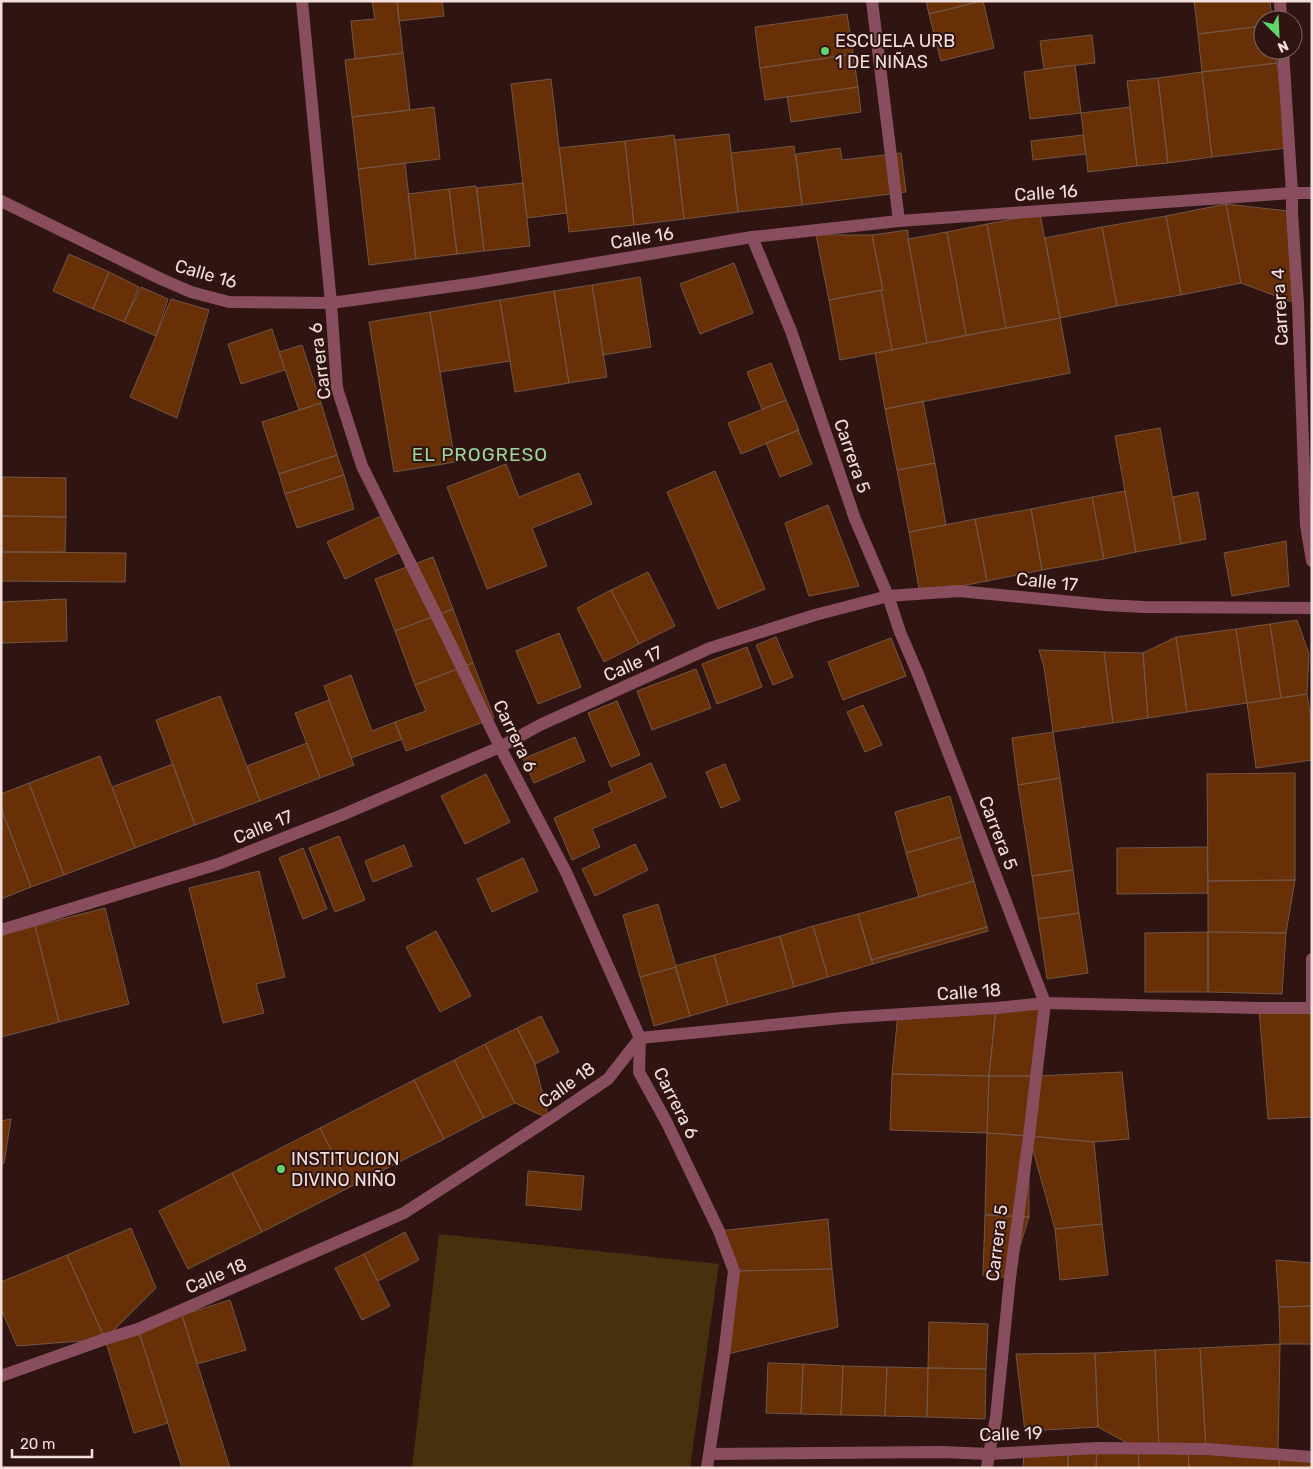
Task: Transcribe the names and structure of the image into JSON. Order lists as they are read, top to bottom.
{
  "streets": {
    "street": [
      "Calle 16",
      "Carrera 4",
      "Carrera 6",
      "Carrera 5",
      "Calle 17",
      "Calle 18",
      "Calle 19"
    ]
  },
  "crossings": [
    ["Calle 16", "Carrera 4"],
    ["Calle 16", "Carrera 6"],
    ["Calle 16", "Carrera 5"],
    ["Carrera 6", "Calle 17"],
    ["Carrera 6", "Calle 18"],
    ["Carrera 6", "Calle 19"],
    ["Carrera 5", "Calle 17"],
    ["Carrera 5", "Calle 18"],
    ["Carrera 5", "Calle 19"]
  ],
  "districts": ["EL PROGRESO"],
  "places": ["ESCUELA URB 1 DE NIÑAS", "INSTITUCION DIVINO NIÑO"],
  "scale_bar": "20 m",
  "north": "bottom right"
}
